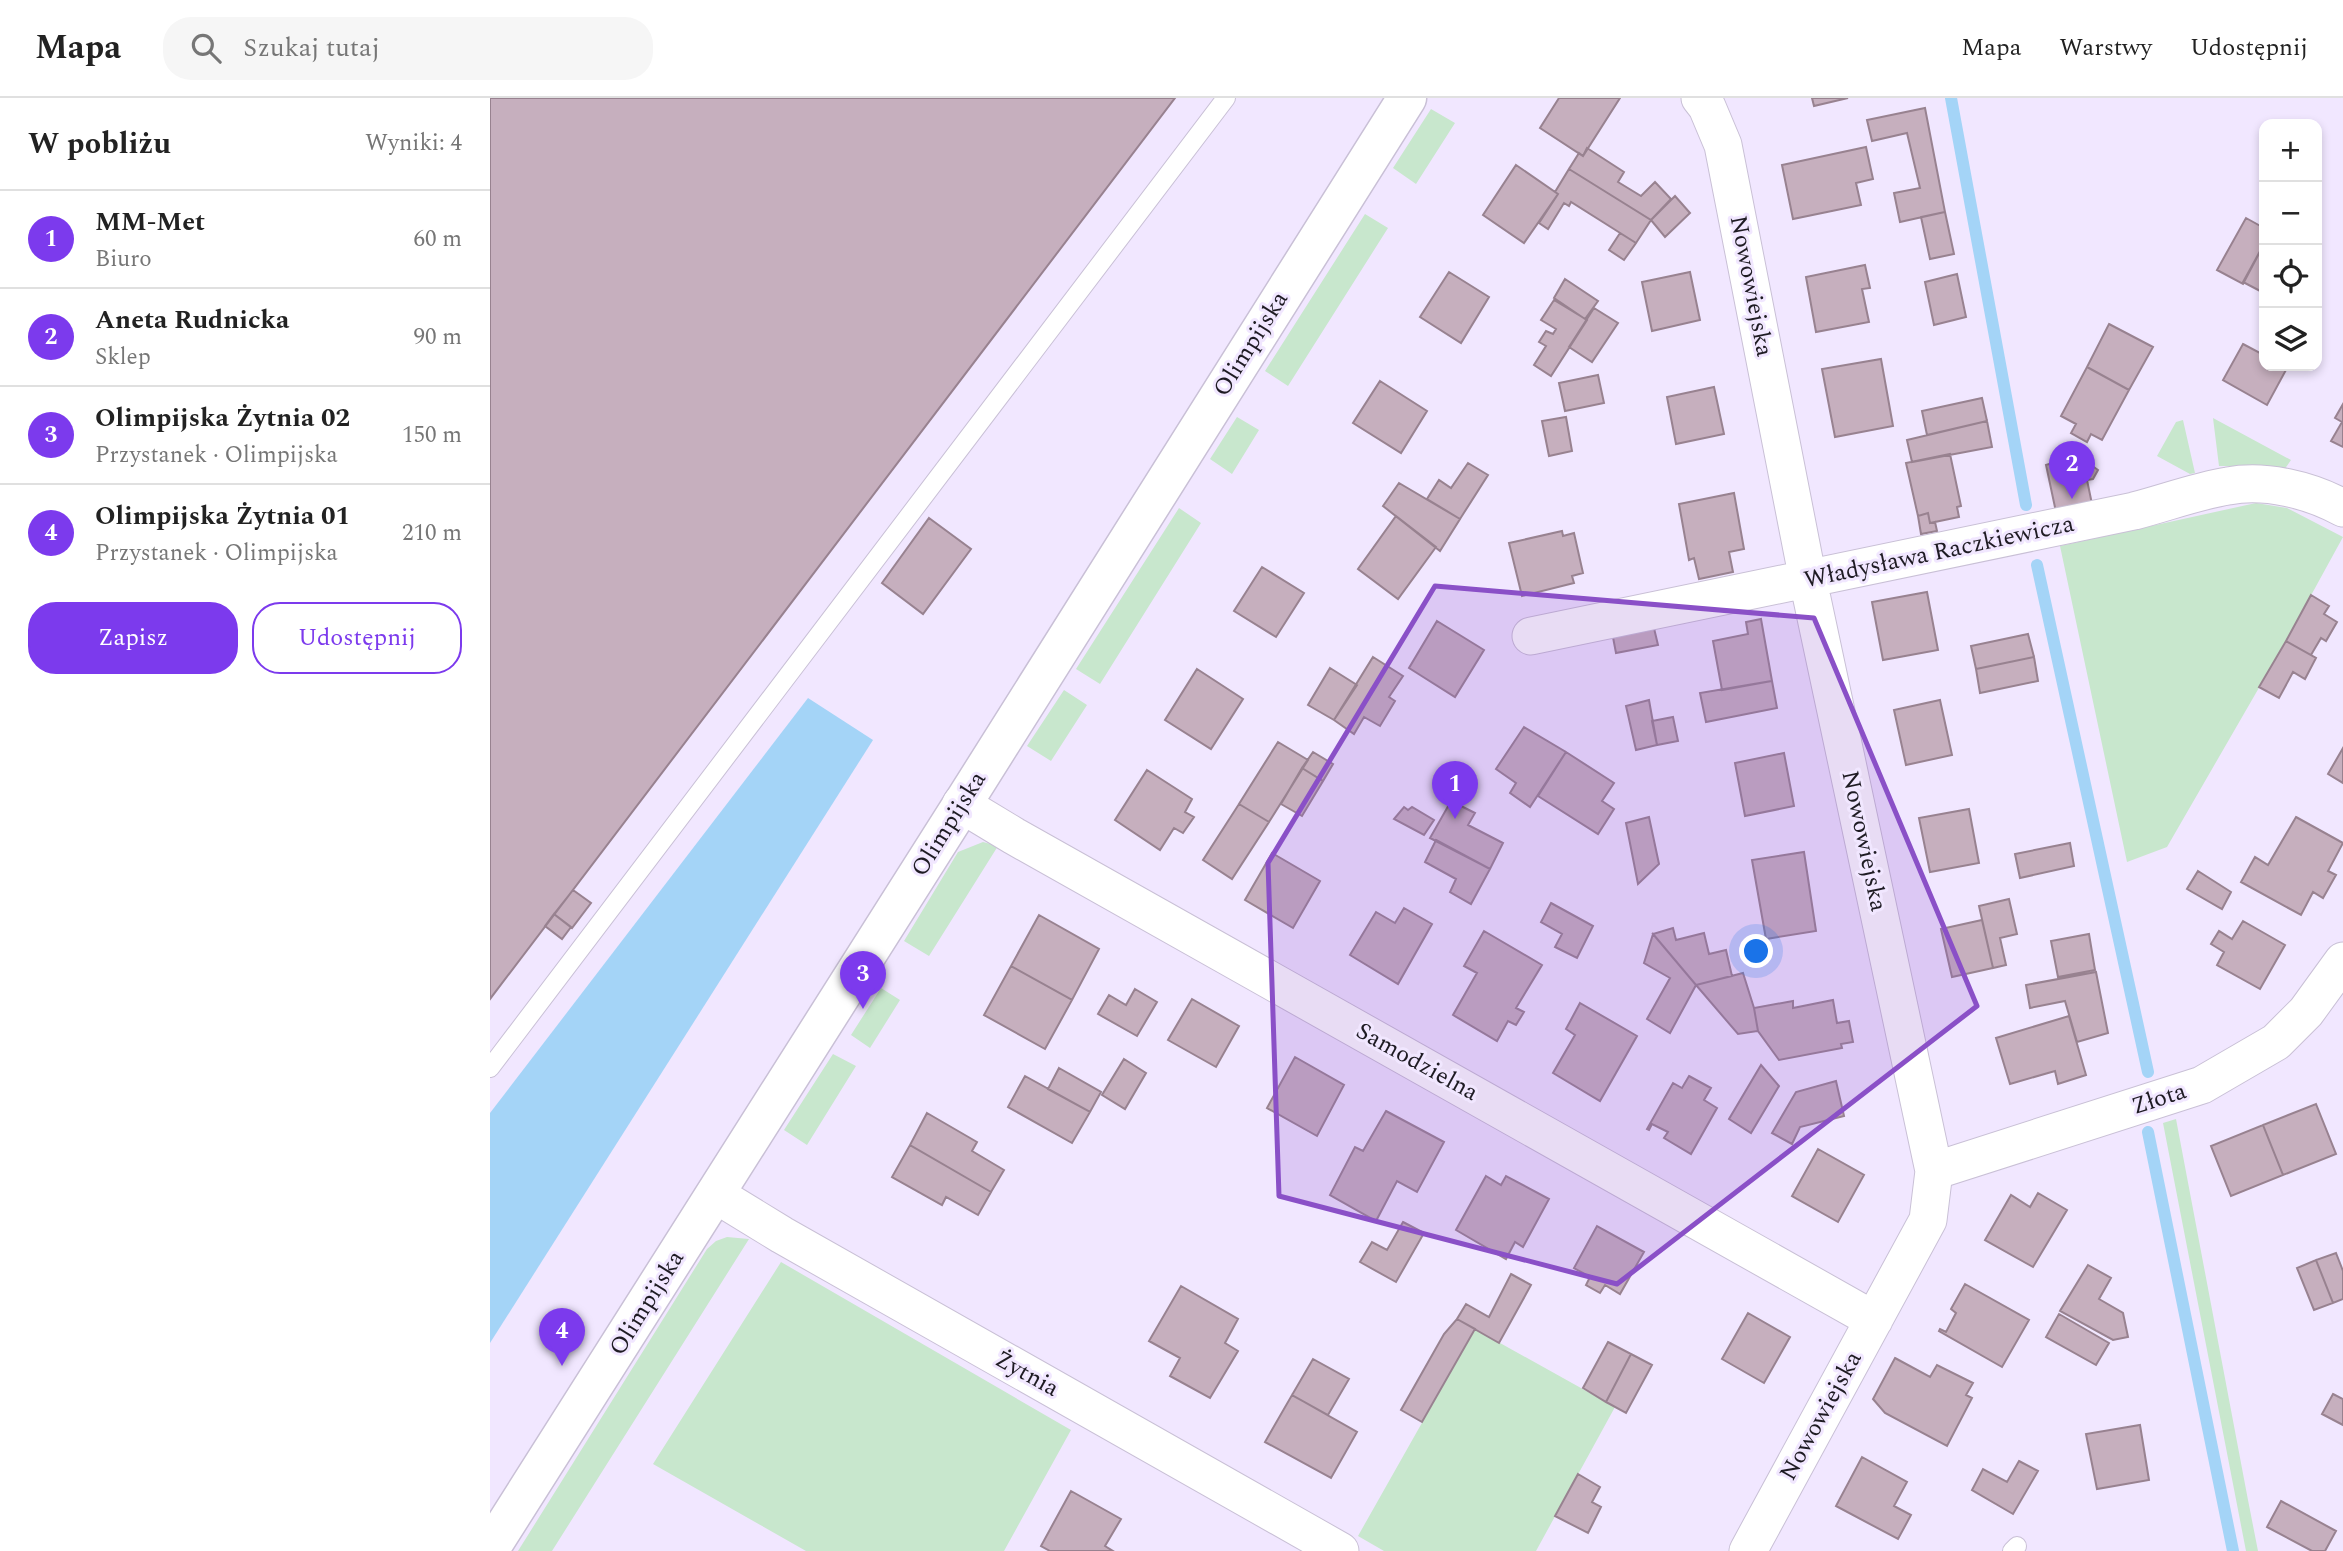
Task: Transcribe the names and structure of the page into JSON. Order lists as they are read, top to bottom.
{
  "streets": {
    "street": [
      "Nowowiejska",
      "Olimpijska",
      "Władysława Raczkiewicza",
      "Samodzielna",
      "Złota",
      "Żytnia"
    ]
  },
  "crossings": [
    ["Nowowiejska", "Władysława Raczkiewicza"],
    ["Nowowiejska", "Samodzielna"],
    ["Nowowiejska", "Złota"],
    ["Olimpijska", "Samodzielna"],
    ["Olimpijska", "Żytnia"]
  ],
  "page": {
    "header": "Mapa",
    "search": "Szukaj tutaj",
    "nav": ["Mapa", "Warstwy", "Udostępnij"],
    "heading": ["W pobliżu", "Wyniki: 4"],
    "map_buttons": ["+", "−"],
    "list": [
      {
        "mark": "1",
        "name": "MM-Met",
        "note": "Biuro",
        "value": "60 m"
      },
      {
        "mark": "2",
        "name": "Aneta Rudnicka",
        "note": "Sklep",
        "value": "90 m"
      },
      {
        "mark": "3",
        "name": "Olimpijska Żytnia 02",
        "note": "Przystanek · Olimpijska",
        "value": "150 m"
      },
      {
        "mark": "4",
        "name": "Olimpijska Żytnia 01",
        "note": "Przystanek · Olimpijska",
        "value": "210 m"
      }
    ],
    "pins": [
      "2",
      "1",
      "3",
      "4"
    ],
    "buttons": ["Zapisz", "Udostępnij"]
  }
}
